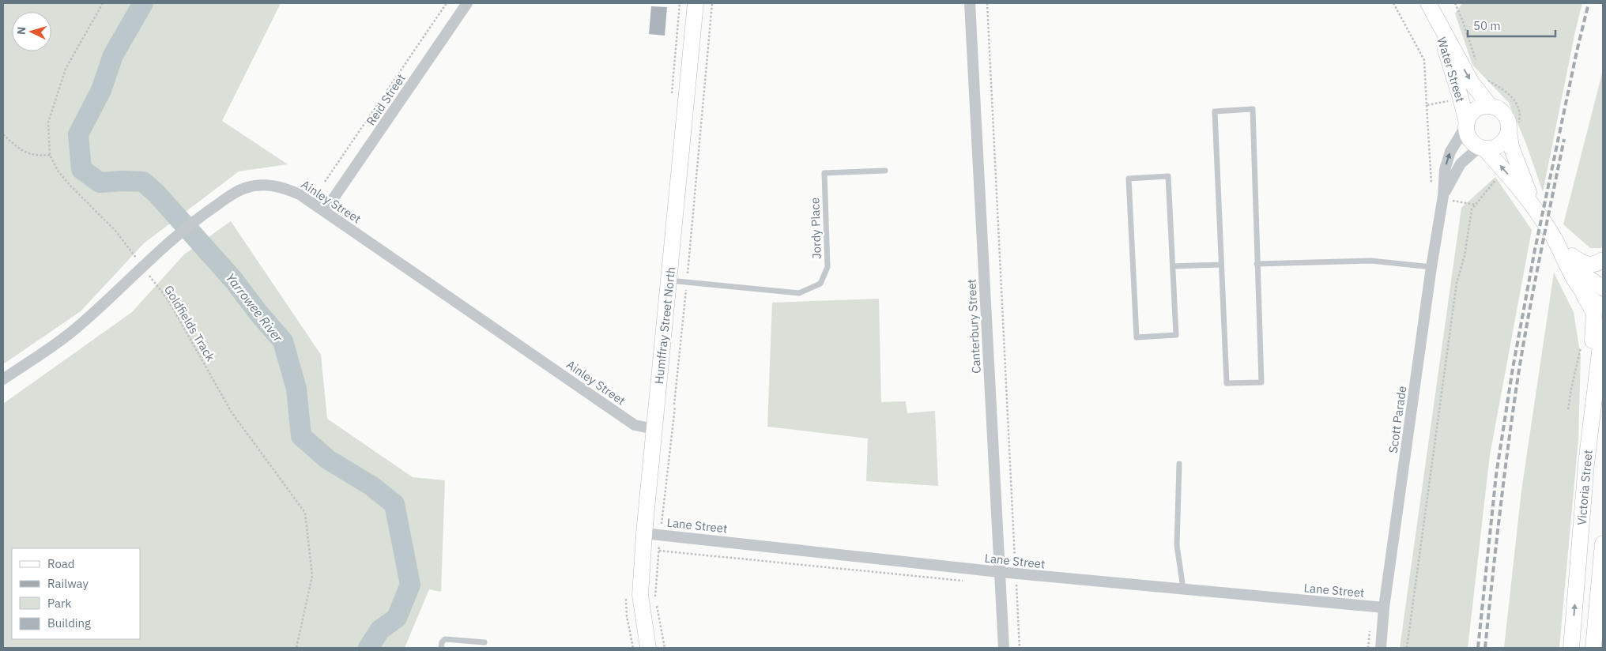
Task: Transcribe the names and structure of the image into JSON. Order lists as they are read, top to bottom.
{
  "streets": {
    "main road": ["Water Street", "Humffray Street North", "Victoria Street"],
    "street": [
      "Reid Street",
      "Ainley Street",
      "Canterbury Street",
      "Scott Parade",
      "Lane Street"
    ],
    "lane": ["Jordy Place"],
    "path": ["Goldfields Track"]
  },
  "crossings": [
    ["Water Street", "Scott Parade"],
    ["Reid Street", "Ainley Street"],
    ["Ainley Street", "Goldfields Track"],
    ["Ainley Street", "Humffray Street North"],
    ["Jordy Place", "Humffray Street North"],
    ["Humffray Street North", "Lane Street"],
    ["Canterbury Street", "Lane Street"],
    ["Scott Parade", "Lane Street"]
  ],
  "water": ["Yarrowee River"],
  "legend": [
    "Road",
    "Railway",
    "Park",
    "Building"
  ],
  "scale_bar": "50 m",
  "north": "left"
}
